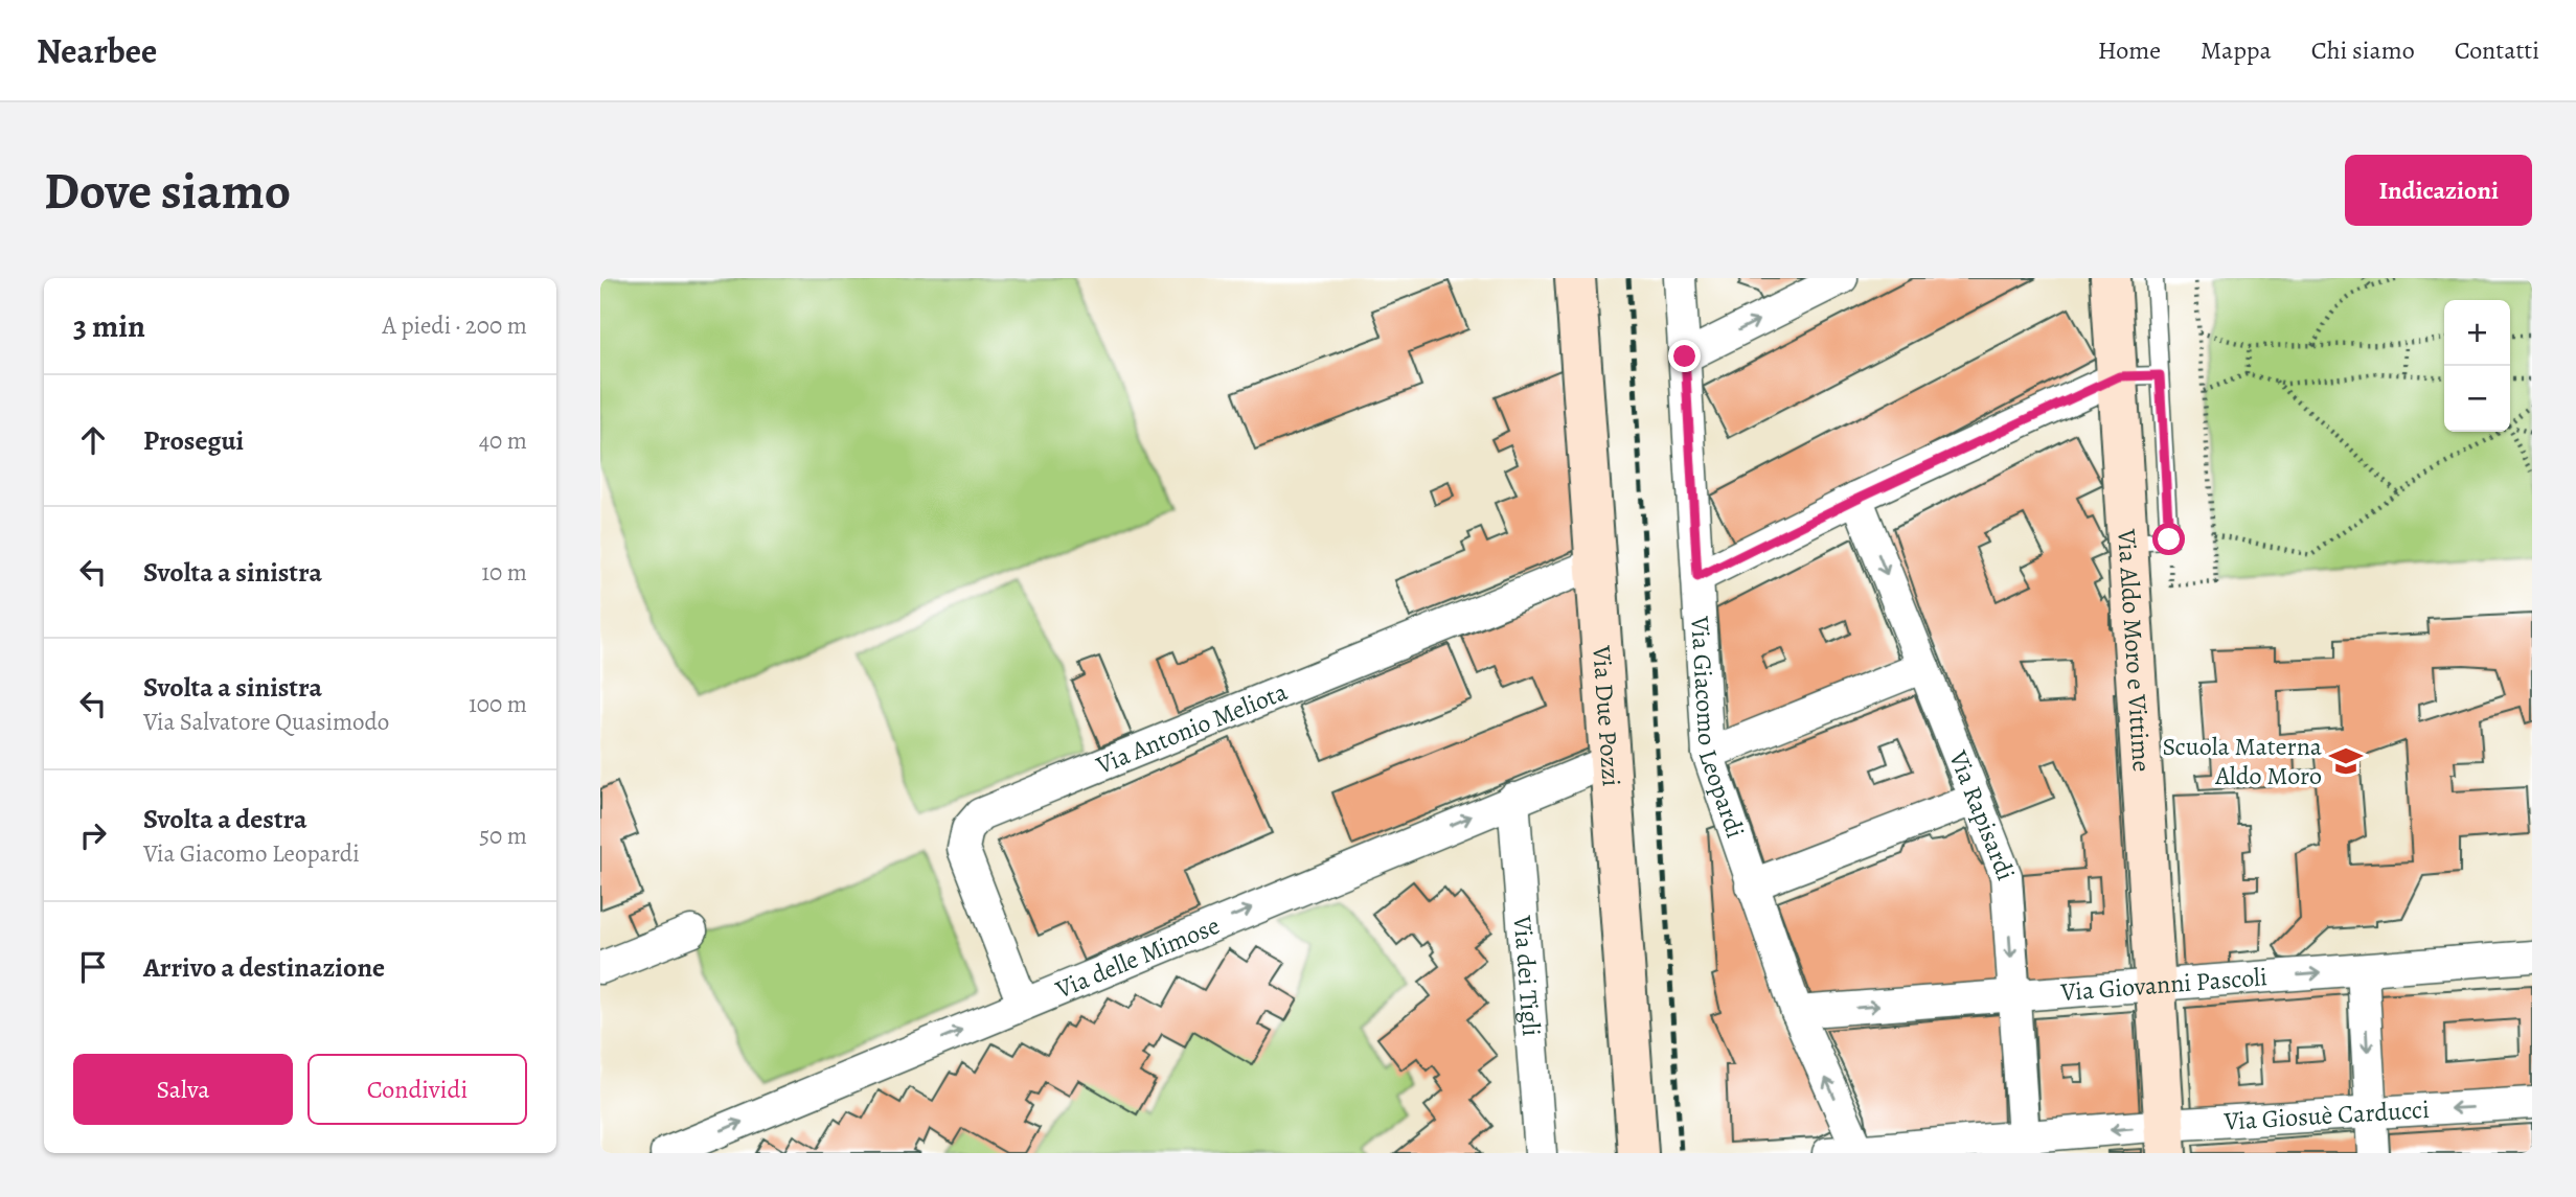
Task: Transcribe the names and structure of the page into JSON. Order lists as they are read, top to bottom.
{
  "streets": {
    "street": [
      "Via Aldo Moro e Vittime",
      "Via Due Pozzi",
      "Via Giacomo Leopardi",
      "Via Antonio Meliota",
      "Via Rapisardi",
      "Via delle Mimose",
      "Via dei Tigli",
      "Via Giovanni Pascoli",
      "Via Giosuè Carducci"
    ]
  },
  "crossings": [
    ["Via Aldo Moro e Vittime", "Via Giovanni Pascoli"],
    ["Via Aldo Moro e Vittime", "Via Giosuè Carducci"],
    ["Via Due Pozzi", "Via Antonio Meliota"],
    ["Via Due Pozzi", "Via delle Mimose"],
    ["Via Giacomo Leopardi", "Via Giovanni Pascoli"],
    ["Via Giacomo Leopardi", "Via Giosuè Carducci"],
    ["Via Antonio Meliota", "Via delle Mimose"],
    ["Via Rapisardi", "Via Giovanni Pascoli"],
    ["Via Rapisardi", "Via Giosuè Carducci"],
    ["Via delle Mimose", "Via dei Tigli"]
  ],
  "one_way": ["Via Rapisardi", "Via delle Mimose", "Via Giosuè Carducci"],
  "places": {
    "school or university": ["Scuola Materna Aldo Moro"]
  },
  "page": {
    "header": "Nearbee",
    "nav": [
      "Home",
      "Mappa",
      "Chi siamo",
      "Contatti"
    ],
    "buttons": [
      "Indicazioni",
      ["Salva", "Condividi"]
    ],
    "title": "Dove siamo",
    "heading": ["3 min", "A piedi · 200 m"],
    "map_buttons": ["+", "−"],
    "list": [
      ["Prosegui", "40 m"],
      ["Svolta a sinistra", "10 m"],
      ["Svolta a sinistra", "Via Salvatore Quasimodo", "100 m"],
      ["Svolta a destra", "Via Giacomo Leopardi", "50 m"],
      "Arrivo a destinazione"
    ]
  }
}
